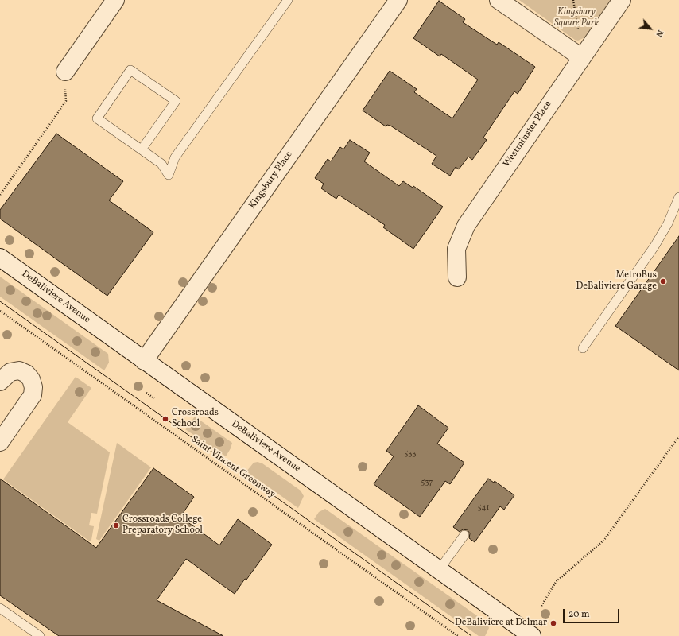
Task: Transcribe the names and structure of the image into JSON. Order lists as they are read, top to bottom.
{
  "streets": {
    "street": ["Westminster Place", "Kingsbury Place", "DeBaliviere Avenue"],
    "path": ["Saint Vincent Greenway"]
  },
  "crossings": [
    ["Kingsbury Place", "DeBaliviere Avenue"]
  ],
  "parks": ["Kingsbury Square Park"],
  "places": [
    "MetroBus DeBaliviere Garage",
    "Crossroads School",
    "Crossroads College Preparatory School",
    "DeBaliviere at Delmar"
  ],
  "house_numbers": ["533", "537", "541"],
  "scale_bar": "20 m",
  "north": "bottom right"
}
